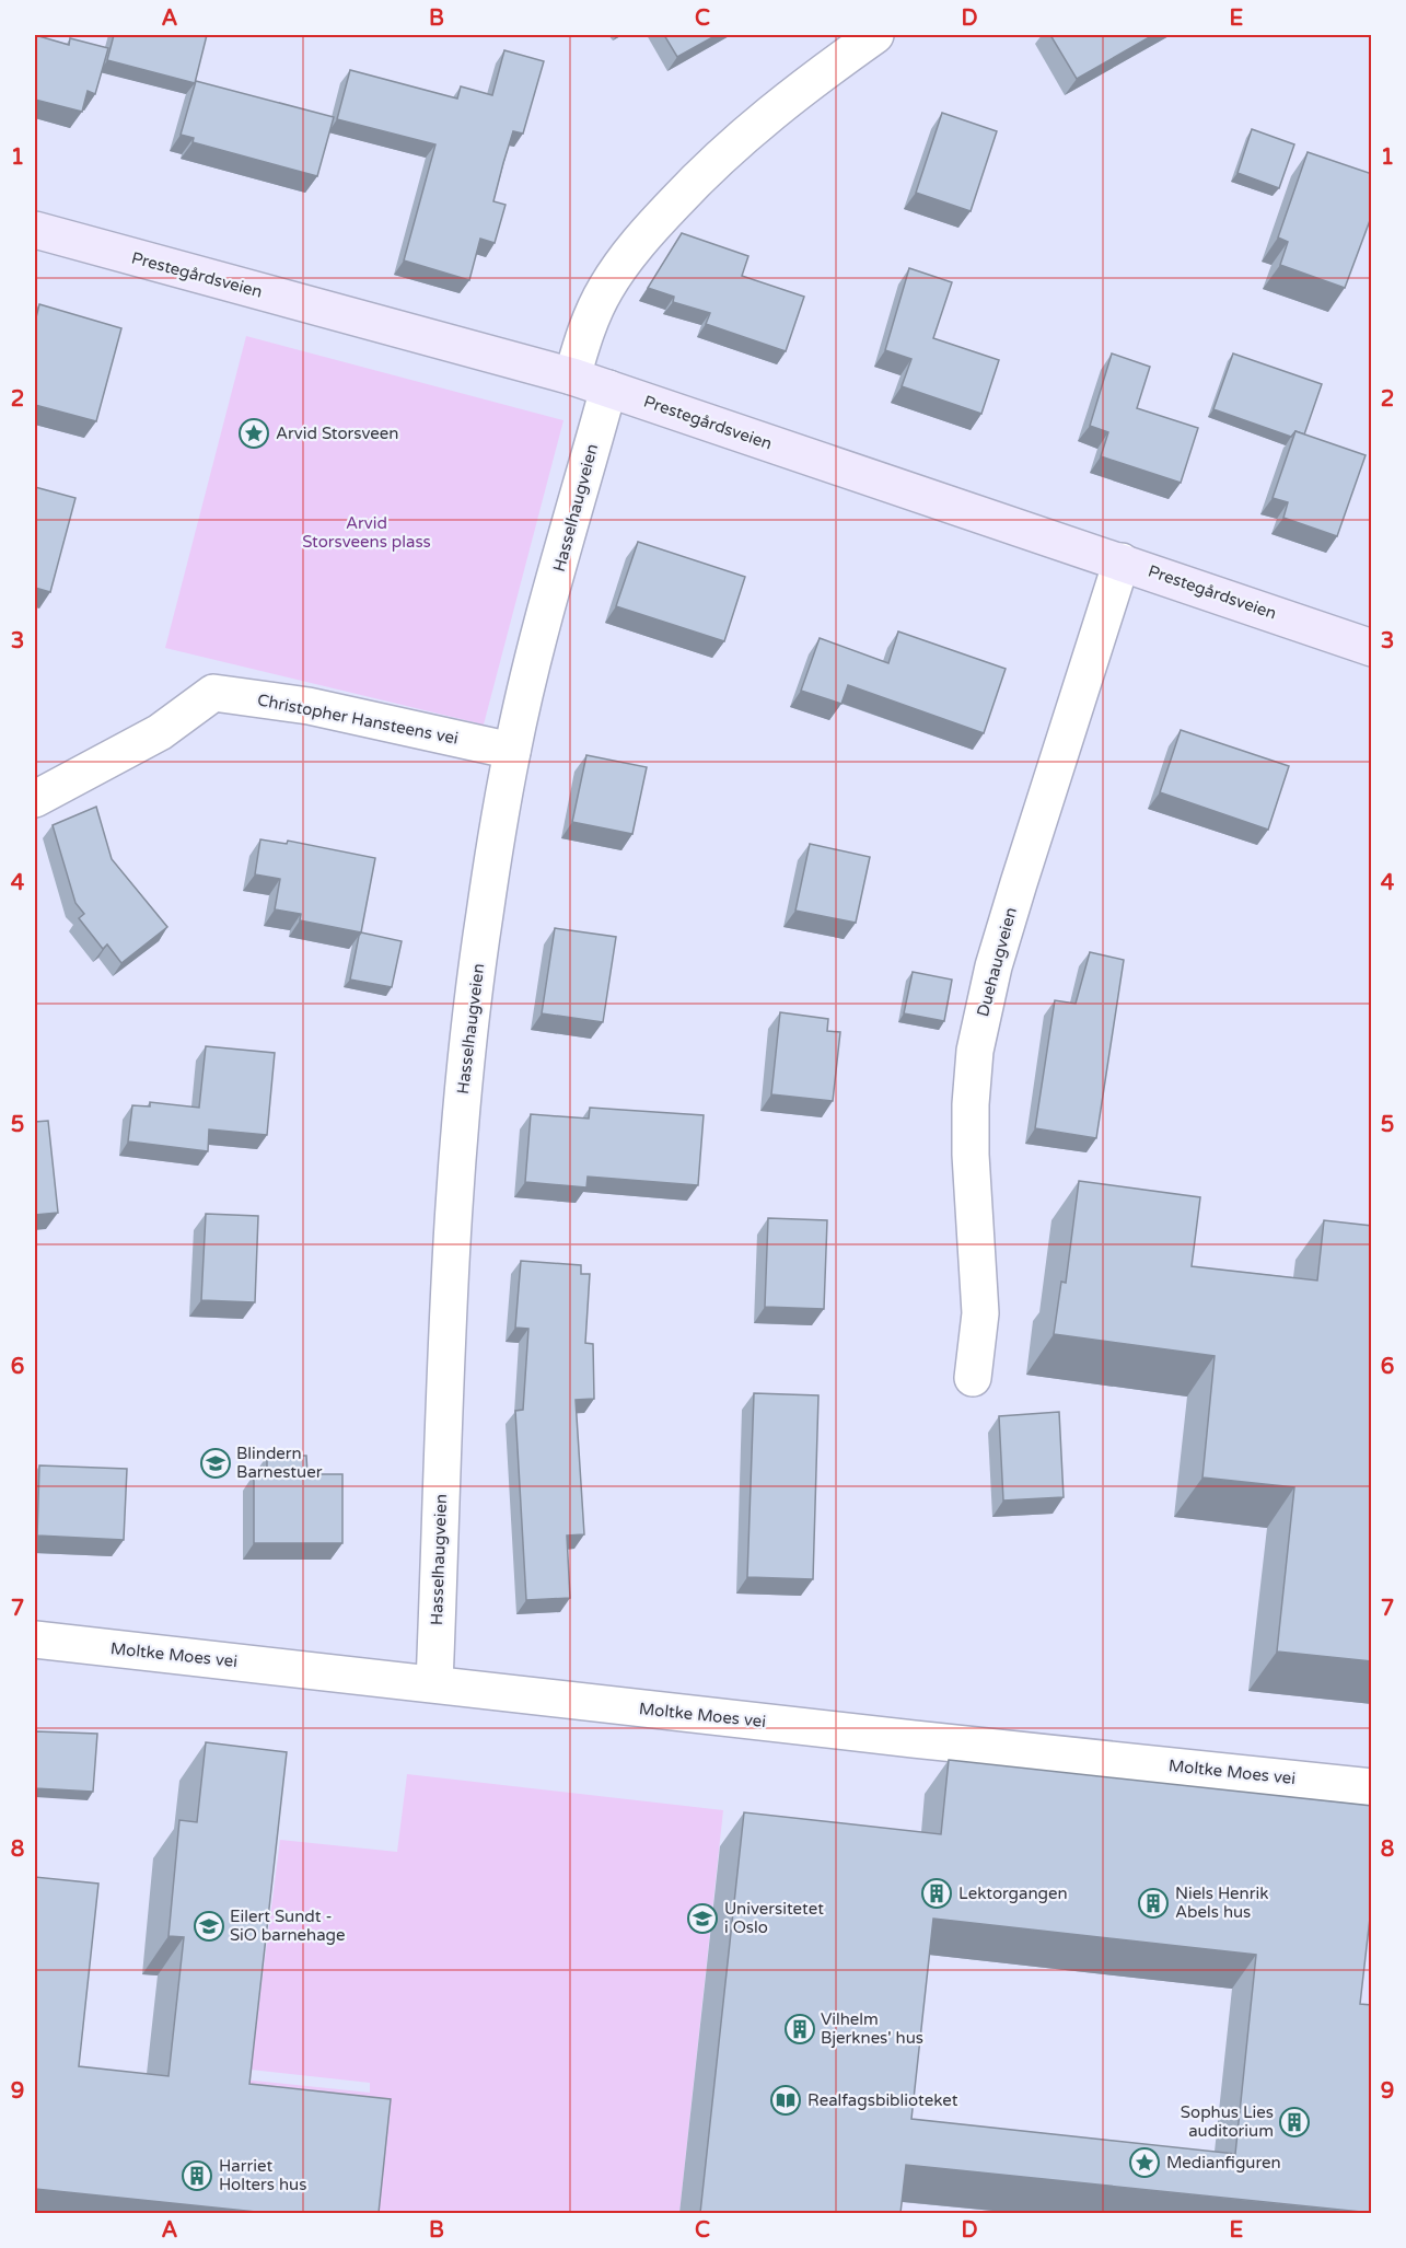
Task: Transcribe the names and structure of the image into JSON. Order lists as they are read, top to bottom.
{
  "streets": {
    "street": [
      "Prestegårdsveien",
      "Hasselhaugveien",
      "Christopher Hansteens vei",
      "Duehaugveien",
      "Moltke Moes vei"
    ]
  },
  "crossings": [
    ["Prestegårdsveien", "Hasselhaugveien"],
    ["Prestegårdsveien", "Duehaugveien"],
    ["Hasselhaugveien", "Christopher Hansteens vei"],
    ["Hasselhaugveien", "Moltke Moes vei"]
  ],
  "parks": ["Arvid Storsveens plass"],
  "places": {
    "place": ["Arvid Storsveen", "Medianfiguren"],
    "school or university": ["Blindern Barnestuer", "Universitetet i Oslo", "Eilert Sundt - SiO barnehage"],
    "building": [
      "Lektorgangen",
      "Niels Henrik Abels hus",
      "Vilhelm Bjerknes' hus",
      "Sophus Lies auditorium",
      "Harriet Holters hus"
    ],
    "library": ["Realfagsbiblioteket"]
  },
  "grid": {
    "columns": [
      "A",
      "B",
      "C",
      "D",
      "E"
    ],
    "rows": [
      "1",
      "2",
      "3",
      "4",
      "5",
      "6",
      "7",
      "8",
      "9"
    ]
  }
}
